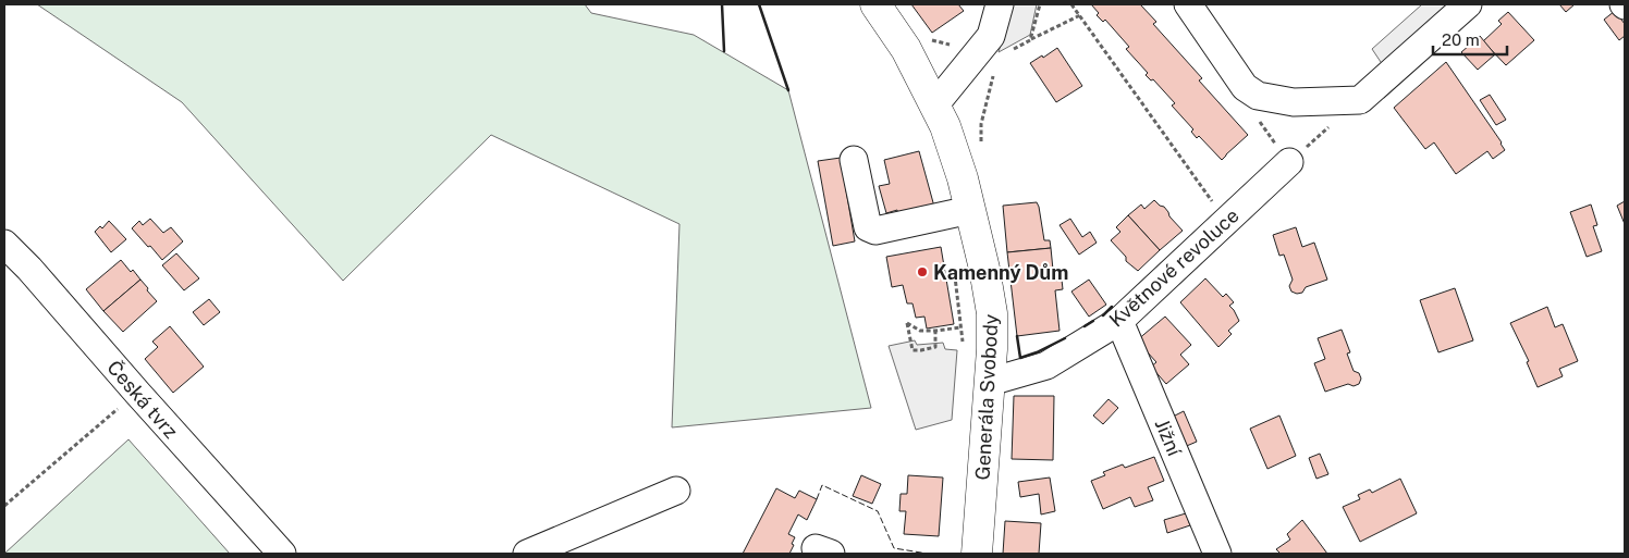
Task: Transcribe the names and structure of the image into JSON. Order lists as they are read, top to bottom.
{
  "streets": {
    "main road": ["Generála Svobody"],
    "street": ["Květnové revoluce", "Česká tvrz", "Jižní"]
  },
  "crossings": [
    ["Květnové revoluce", "Generála Svobody"],
    ["Květnové revoluce", "Jižní"]
  ],
  "places": ["Kamenný Dům"],
  "scale_bar": "20 m"
}
